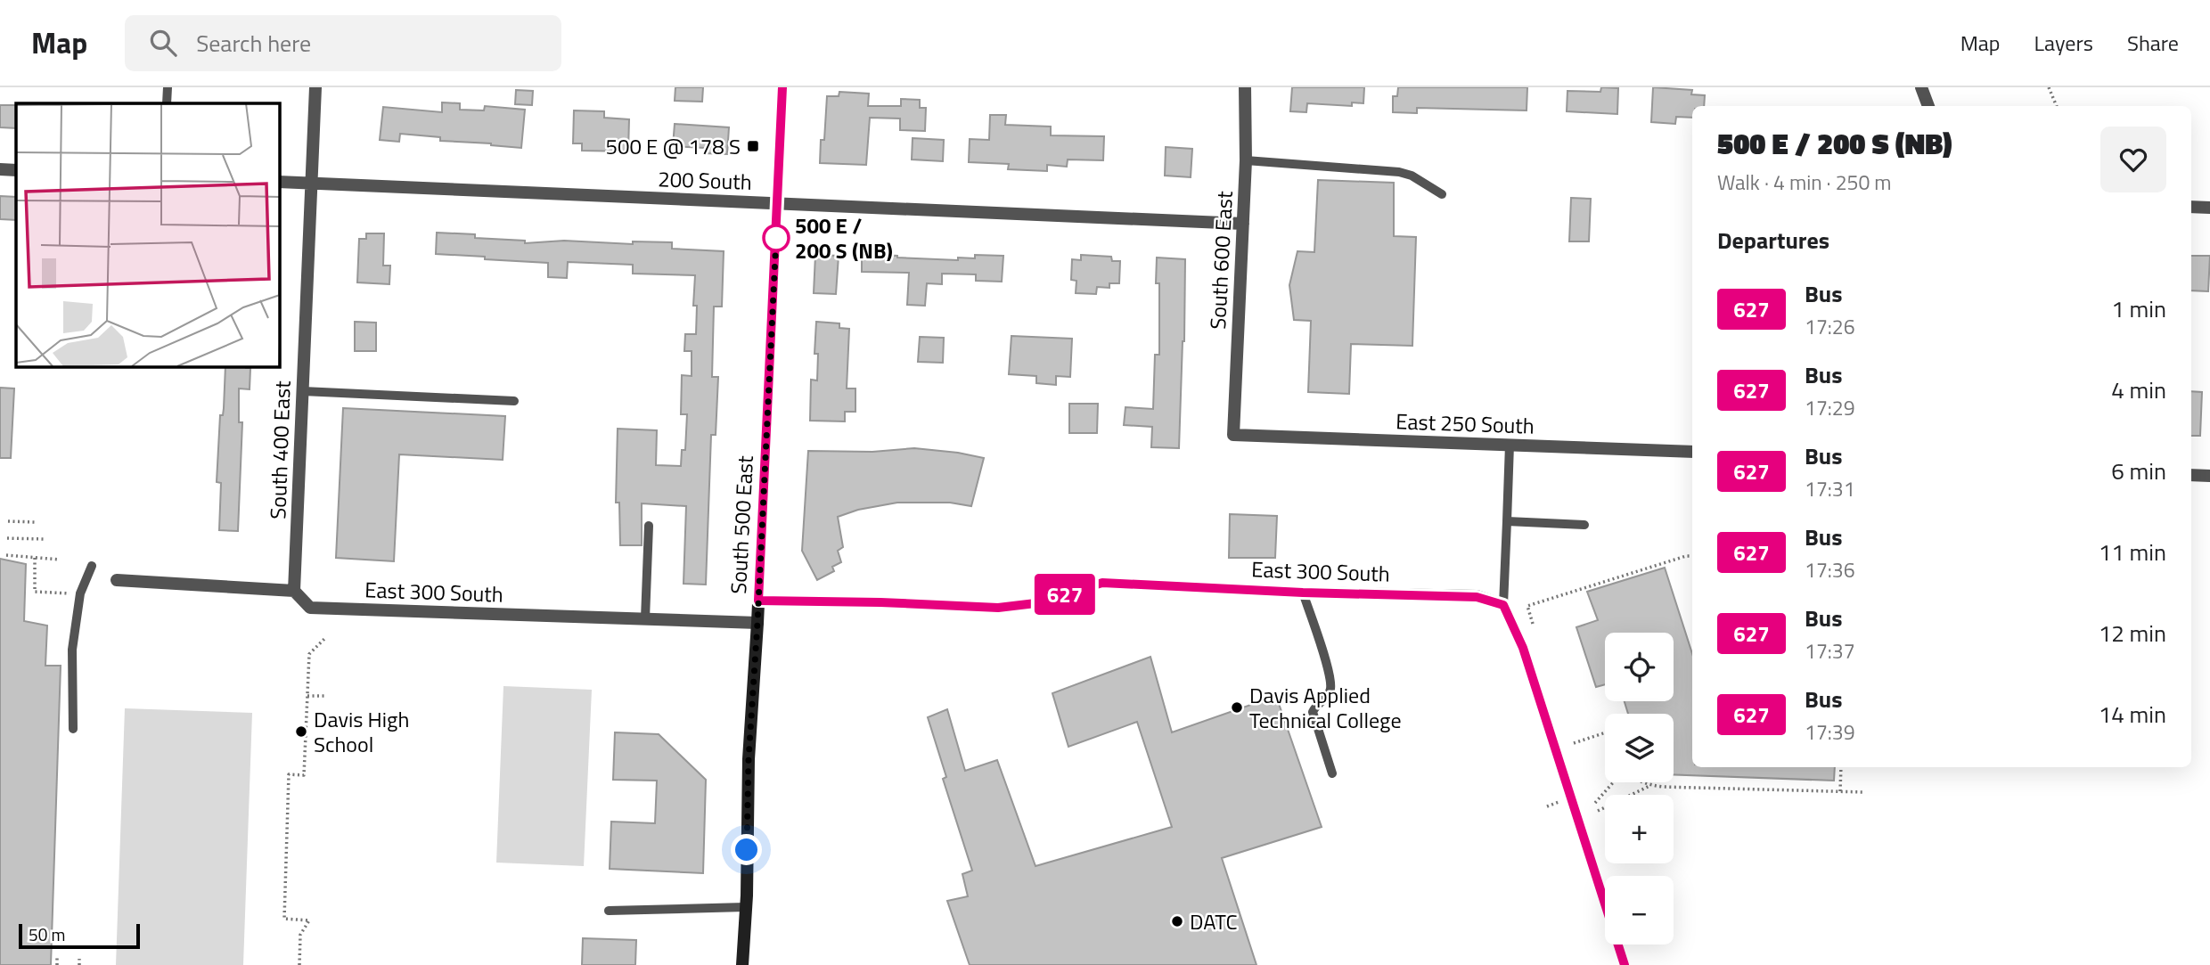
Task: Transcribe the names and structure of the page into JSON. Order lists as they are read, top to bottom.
{
  "streets": {
    "street": [
      "200 South",
      "South 600 East",
      "East 250 South",
      "South 400 East",
      "South 500 East",
      "East 300 South"
    ]
  },
  "crossings": [
    ["200 South", "South 600 East"],
    ["200 South", "South 400 East"],
    ["200 South", "South 500 East"],
    ["South 600 East", "East 250 South"],
    ["South 400 East", "East 300 South"],
    ["South 500 East", "East 300 South"]
  ],
  "places": {
    "transit": ["500 E @ 178 S"],
    "other": [
      "500 E / 200 S (NB)",
      "Davis Applied Technical College",
      "Davis High School",
      "DATC"
    ]
  },
  "lines": ["bus line 627"],
  "scale_bar": "50 m",
  "page": {
    "header": "Map",
    "search": "Search here",
    "nav": ["Map", "Layers", "Share"],
    "on_map": "627",
    "heading": [
      ["500 E / 200 S (NB)", "Walk · 4 min · 250 m"],
      "Departures"
    ],
    "list": [
      {
        "mark": "627",
        "name": "Bus",
        "note": "17:26",
        "value": "1 min"
      },
      {
        "mark": "627",
        "name": "Bus",
        "note": "17:29",
        "value": "4 min"
      },
      {
        "mark": "627",
        "name": "Bus",
        "note": "17:31",
        "value": "6 min"
      },
      {
        "mark": "627",
        "name": "Bus",
        "note": "17:36",
        "value": "11 min"
      },
      {
        "mark": "627",
        "name": "Bus",
        "note": "17:37",
        "value": "12 min"
      },
      {
        "mark": "627",
        "name": "Bus",
        "note": "17:39",
        "value": "14 min"
      }
    ],
    "map_buttons": ["+", "−"],
    "scale": "50 m"
  }
}
